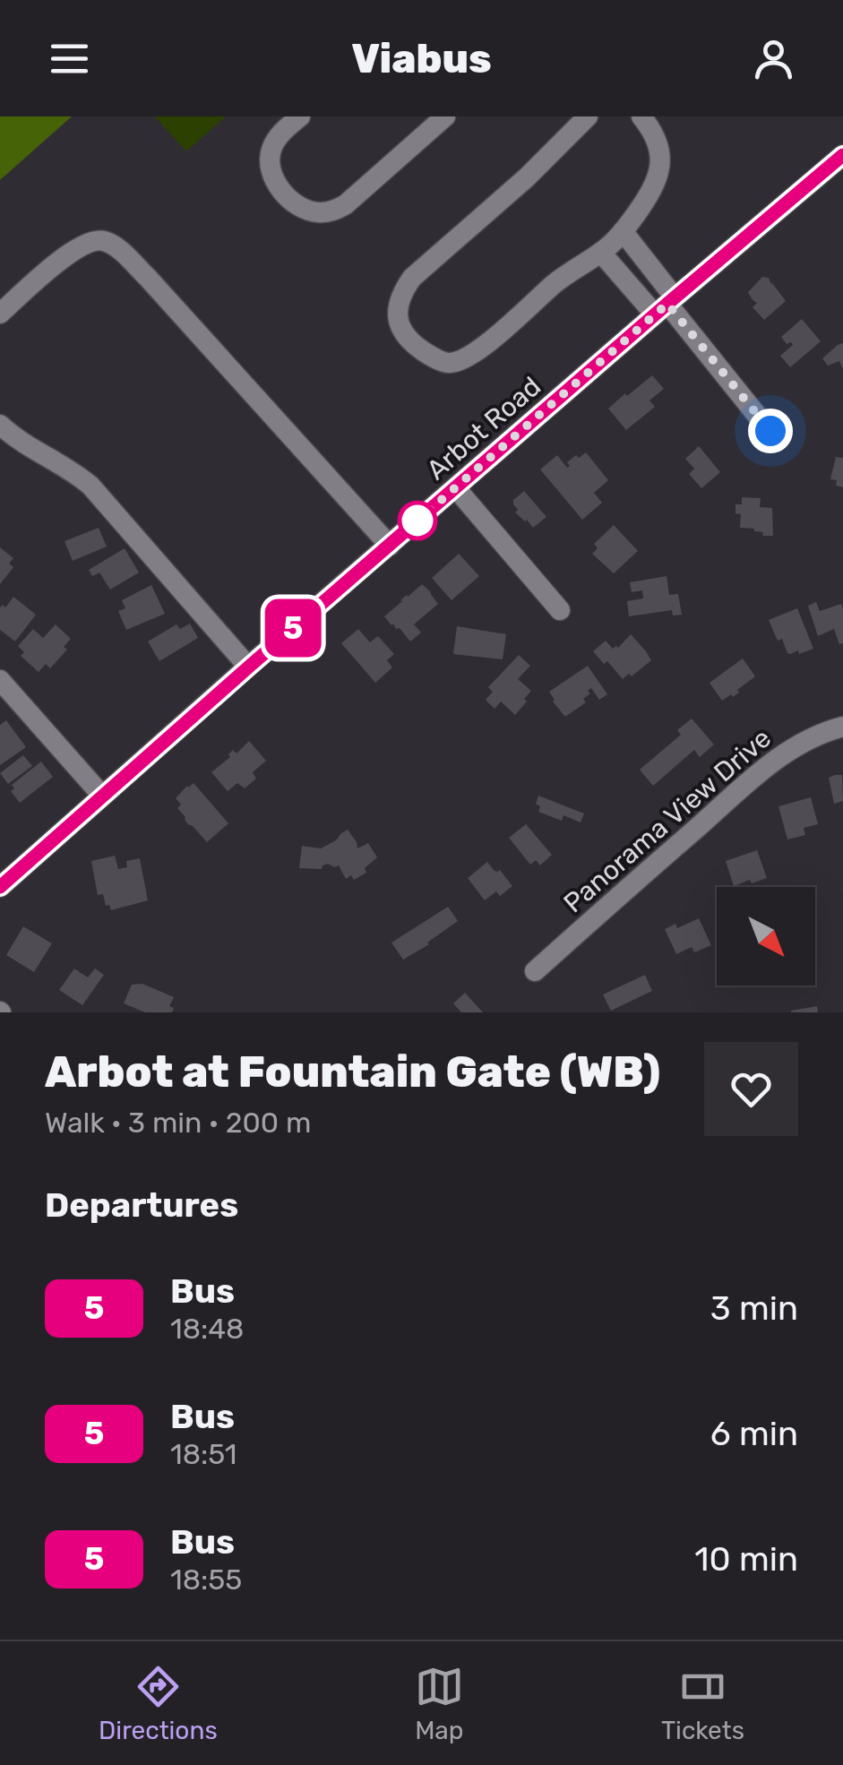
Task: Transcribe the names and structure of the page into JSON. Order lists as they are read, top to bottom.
{
  "streets": {
    "street": ["Arbot Road", "Panorama View Drive"]
  },
  "lines": ["bus line 5"],
  "north": "bottom right",
  "page": {
    "header": "Viabus",
    "on_map": "5",
    "heading": [
      ["Arbot at Fountain Gate (WB)", "Walk · 3 min · 200 m"],
      "Departures"
    ],
    "list": [
      {
        "mark": "5",
        "name": "Bus",
        "note": "18:48",
        "value": "3 min"
      },
      {
        "mark": "5",
        "name": "Bus",
        "note": "18:51",
        "value": "6 min"
      },
      {
        "mark": "5",
        "name": "Bus",
        "note": "18:55",
        "value": "10 min"
      }
    ],
    "tabs": ["Directions", "Map", "Tickets"]
  }
}
